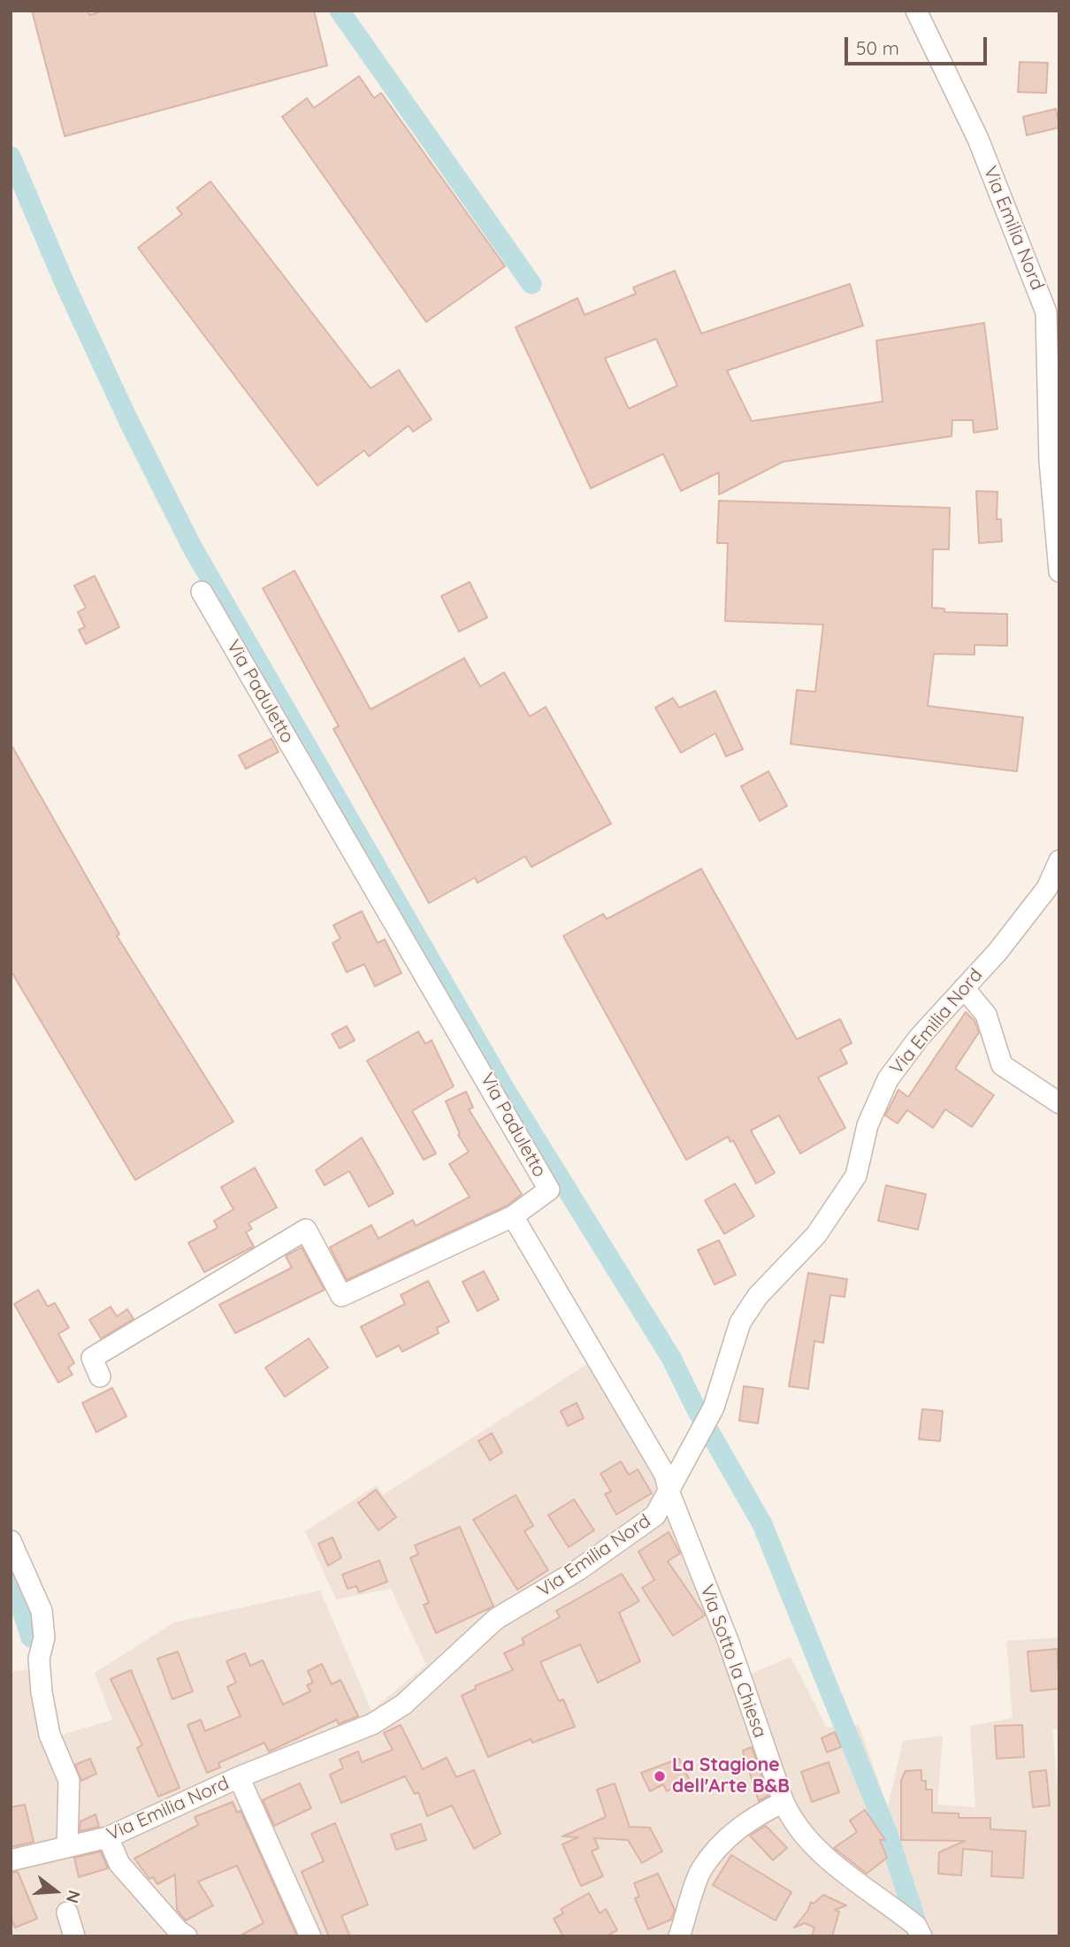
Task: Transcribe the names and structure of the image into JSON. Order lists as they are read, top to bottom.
{
  "streets": {
    "street": ["Via Emilia Nord", "Via Paduletto", "Via Sotto la Chiesa"]
  },
  "crossings": [
    ["Via Emilia Nord", "Via Sotto la Chiesa"],
    ["Via Paduletto", "Via Sotto la Chiesa"]
  ],
  "places": ["La Stagione dell'Arte B&B"],
  "scale_bar": "50 m",
  "north": "right"
}
